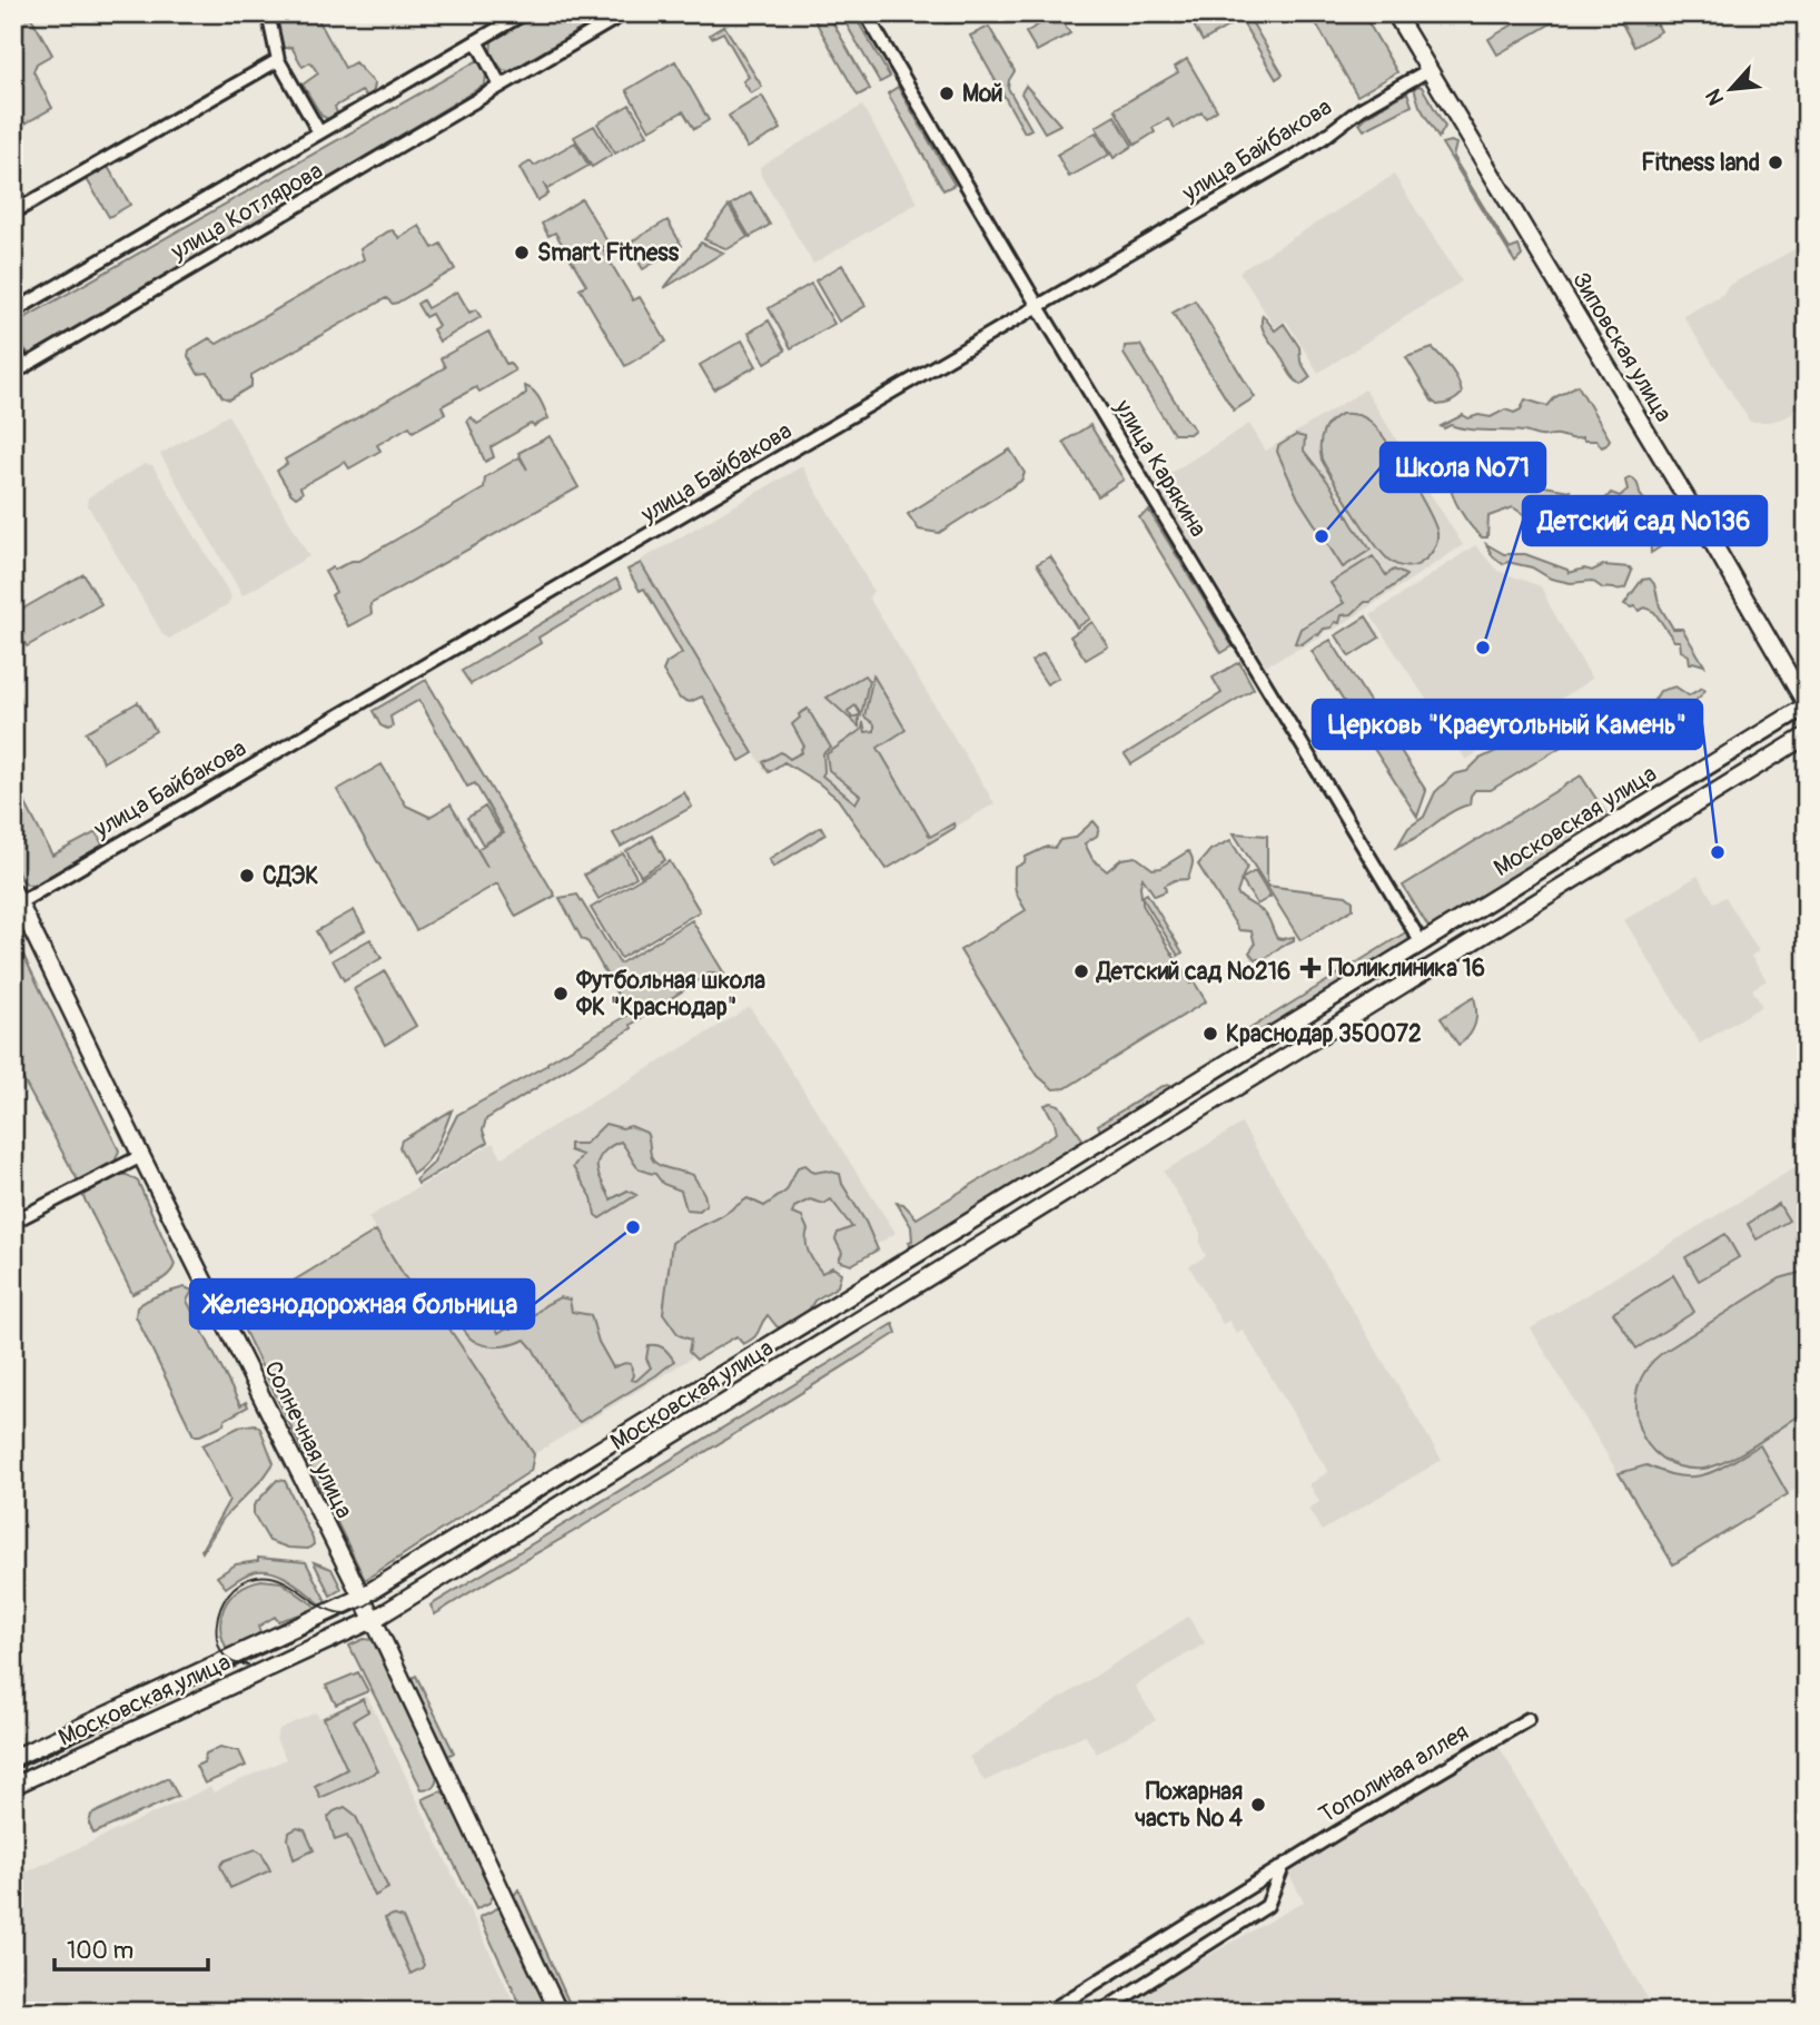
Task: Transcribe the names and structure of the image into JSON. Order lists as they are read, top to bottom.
{
  "streets": {
    "street": [
      "улица Байбакова",
      "улица Котлярова",
      "Зиповская улица",
      "улица Карякина",
      "Московская улица",
      "Солнечная улица",
      "Тополиная аллея"
    ]
  },
  "crossings": [
    ["улица Байбакова", "Зиповская улица"],
    ["улица Байбакова", "улица Карякина"],
    ["улица Байбакова", "Солнечная улица"],
    ["Зиповская улица", "Московская улица"],
    ["улица Карякина", "Московская улица"],
    ["Московская улица", "Солнечная улица"]
  ],
  "places": {
    "other": [
      "Мой",
      "Fitness land",
      "Smart Fitness",
      "Школа №71",
      "Детский сад №136",
      "Церковь \"Краеугольный Камень\"",
      "СДЭК",
      "Детский сад №216",
      "Футбольная школа ФК \"Краснодар\"",
      "Краснодар 350072",
      "Железнодорожная больница",
      "Пожарная часть № 4"
    ],
    "health": ["Поликлиника 16"]
  },
  "scale_bar": "100 m",
  "north": "bottom left"
}
